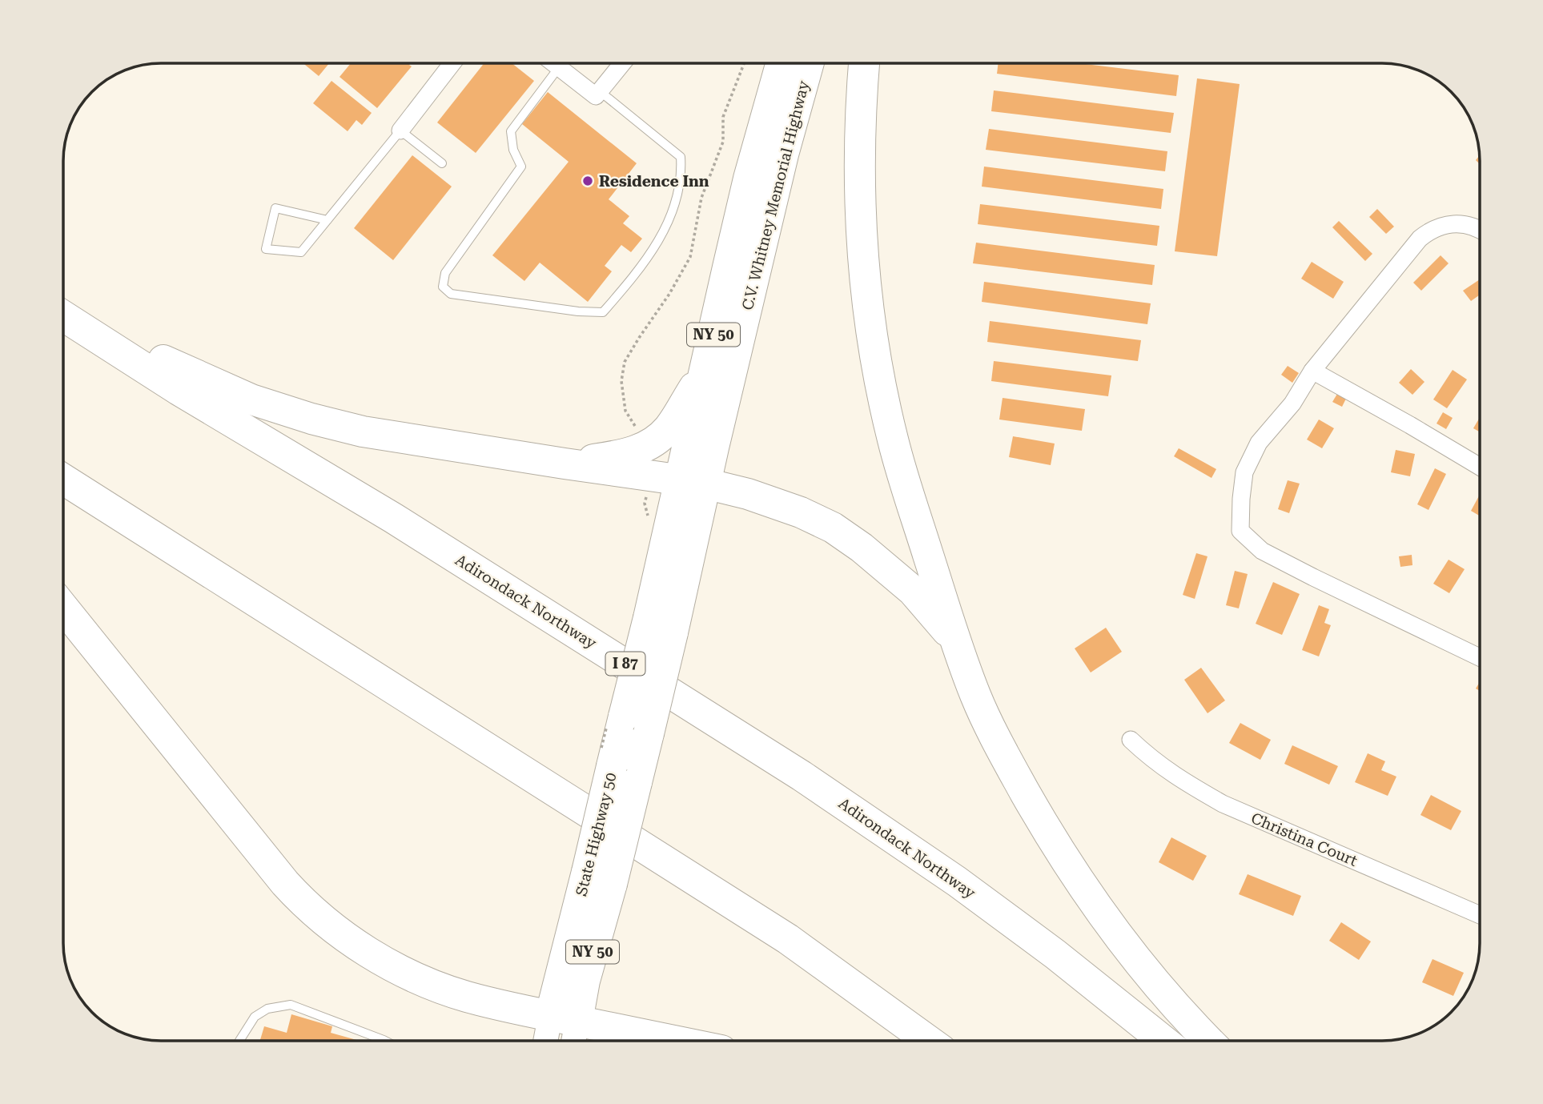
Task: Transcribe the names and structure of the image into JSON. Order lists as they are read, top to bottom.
{
  "streets": {
    "highway": [
      "C.V. Whitney Memorial Highway",
      "NY 50",
      "Adirondack Northway",
      "I 87",
      "State Highway 50"
    ],
    "street": ["Christina Court"]
  },
  "crossings": [
    ["C.V. Whitney Memorial Highway", "State Highway 50"]
  ],
  "places": ["Residence Inn"]
}
